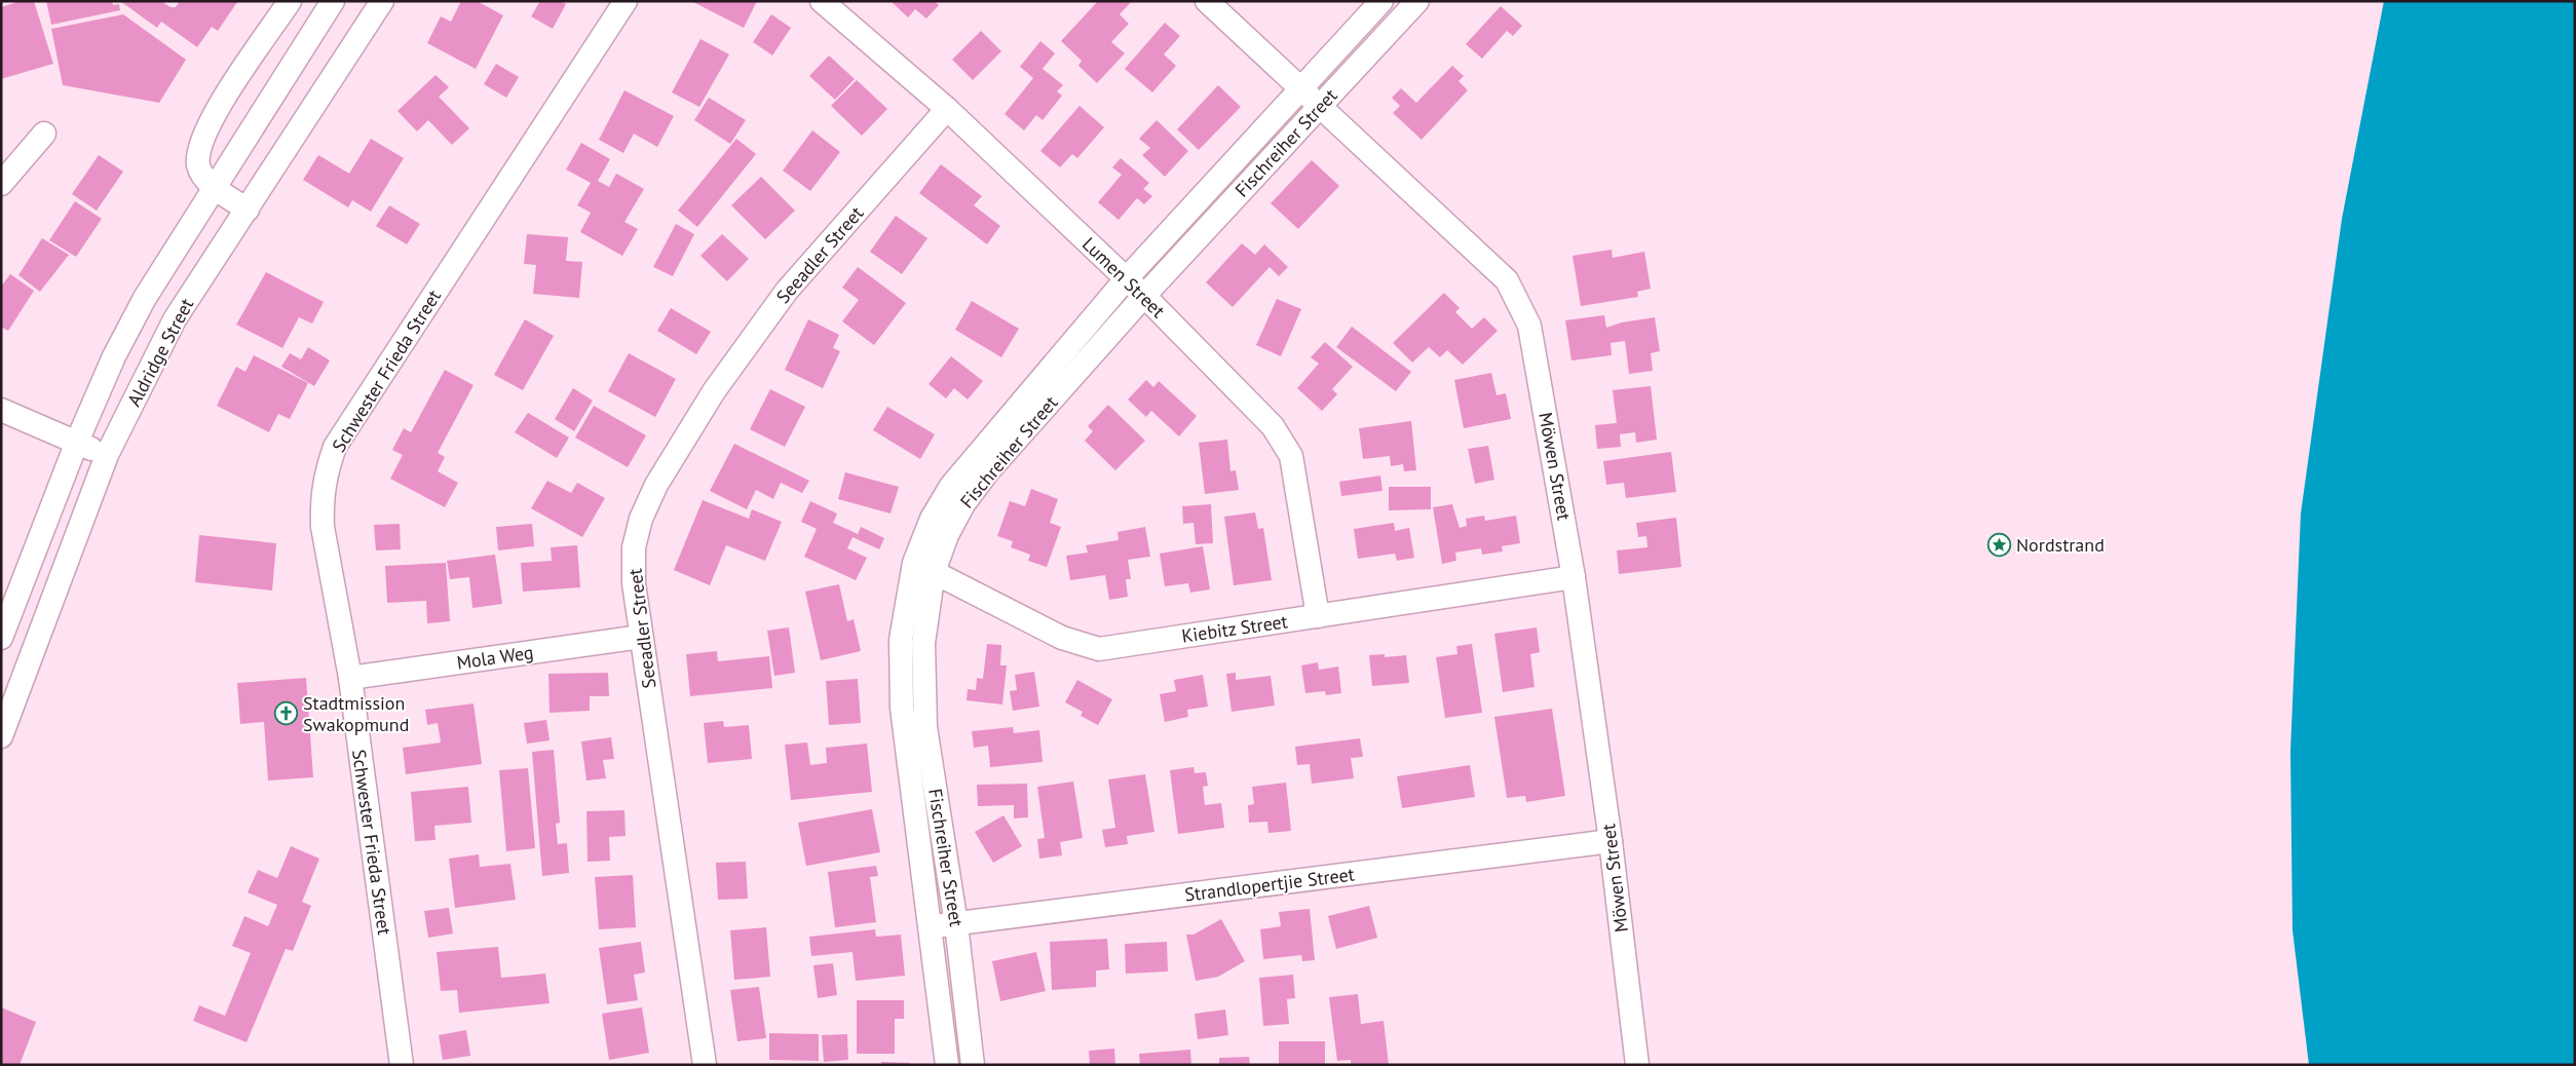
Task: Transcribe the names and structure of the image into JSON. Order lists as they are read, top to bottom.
{
  "streets": {
    "street": [
      "Fischreiher Street",
      "Seeadler Street",
      "Lumen Street",
      "Aldridge Street",
      "Schwester Frieda Street",
      "Möwen Street",
      "Kiebitz Street",
      "Mola Weg",
      "Strandlopertjie Street"
    ]
  },
  "crossings": [
    ["Fischreiher Street", "Lumen Street"],
    ["Fischreiher Street", "Möwen Street"],
    ["Fischreiher Street", "Kiebitz Street"],
    ["Fischreiher Street", "Strandlopertjie Street"],
    ["Seeadler Street", "Lumen Street"],
    ["Seeadler Street", "Mola Weg"],
    ["Lumen Street", "Kiebitz Street"],
    ["Schwester Frieda Street", "Mola Weg"],
    ["Möwen Street", "Kiebitz Street"],
    ["Möwen Street", "Strandlopertjie Street"]
  ],
  "places": {
    "place": ["Nordstrand"],
    "church": ["Stadtmission Swakopmund"]
  }
}
